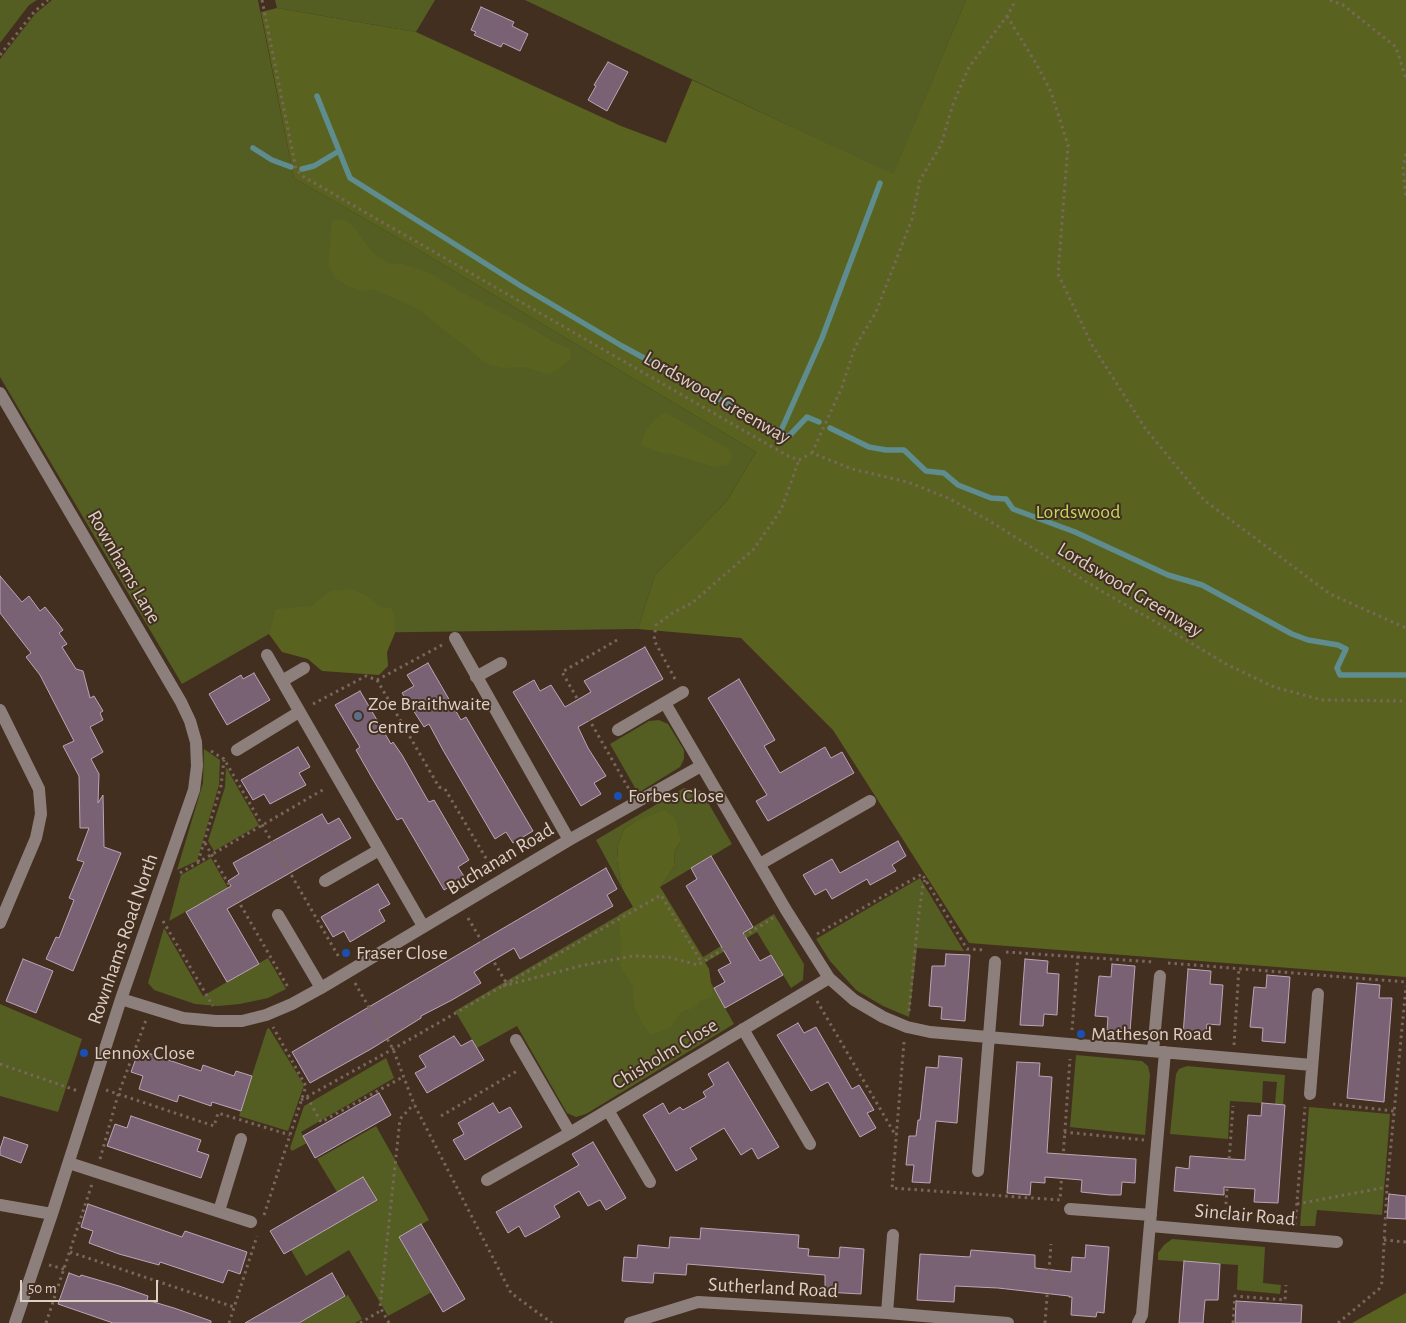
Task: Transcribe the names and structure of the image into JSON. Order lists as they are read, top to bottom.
{
  "streets": {
    "street": [
      "Rownhams Lane",
      "Buchanan Road",
      "Rownhams Road North",
      "Chisholm Close",
      "Sinclair Road",
      "Sutherland Road"
    ],
    "path": ["Lordswood Greenway"]
  },
  "crossings": [
    ["Rownhams Lane", "Rownhams Road North"],
    ["Buchanan Road", "Rownhams Road North"]
  ],
  "parks": ["Lordswood"],
  "places": [
    "Zoe Braithwaite Centre",
    "Forbes Close",
    "Fraser Close",
    "Matheson Road",
    "Lennox Close"
  ],
  "scale_bar": "50 m"
}
